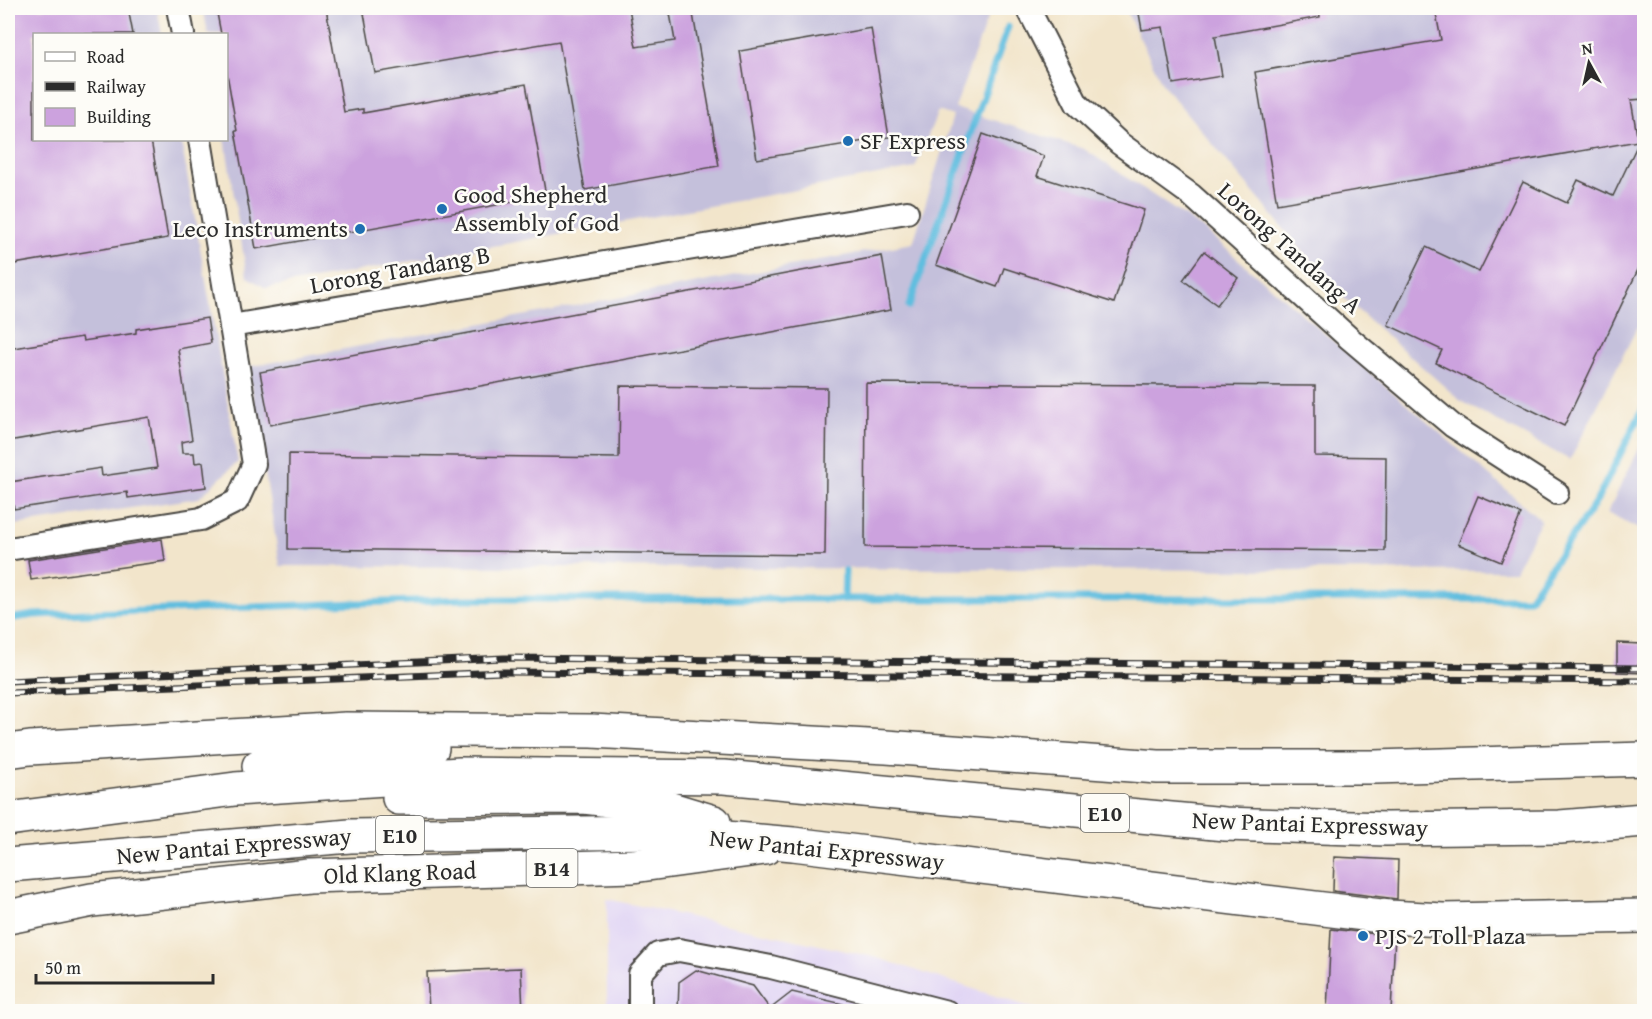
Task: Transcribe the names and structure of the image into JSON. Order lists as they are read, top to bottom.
{
  "streets": {
    "main road": [
      "E10",
      "New Pantai Expressway",
      "B14",
      "Old Klang Road"
    ],
    "street": ["Lorong Tandang A", "Lorong Tandang B"]
  },
  "crossings": [
    ["New Pantai Expressway", "Old Klang Road"]
  ],
  "places": [
    "SF Express",
    "Good Shepherd Assembly of God",
    "Leco Instruments",
    "PJS 2 Toll Plaza"
  ],
  "legend": ["Road", "Railway", "Building"],
  "scale_bar": "50 m",
  "north": "top"
}
